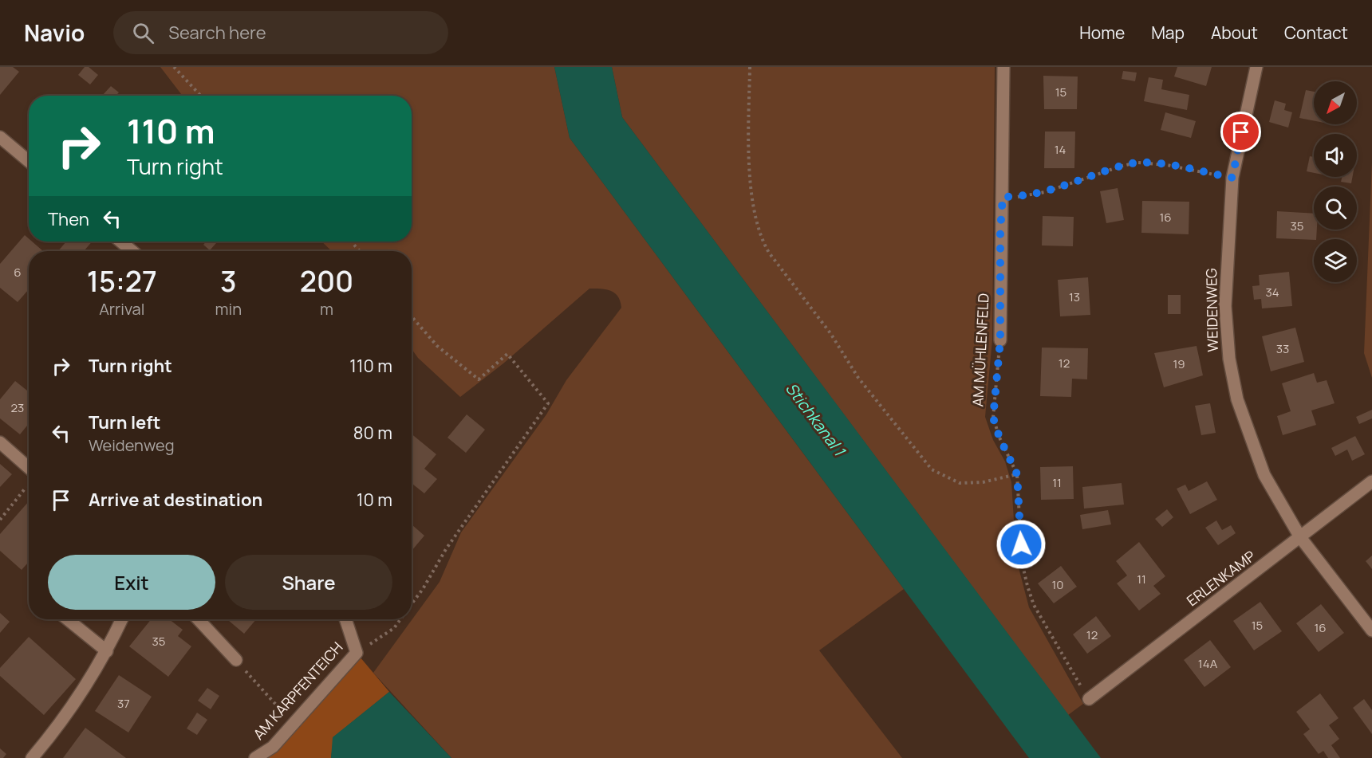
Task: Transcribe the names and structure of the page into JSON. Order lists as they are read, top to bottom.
{
  "streets": {
    "street": [
      "WEIDENWEG",
      "AM MÜHLENFELD",
      "ERLENKAMP",
      "AM KARPFENTEICH"
    ]
  },
  "crossings": [
    ["WEIDENWEG", "ERLENKAMP"],
    ["AM MÜHLENFELD", "ERLENKAMP"]
  ],
  "water": ["Stichkanal 1"],
  "house_numbers": [
    "15",
    "14",
    "16",
    "35",
    "6",
    "34",
    "13",
    "33",
    "12",
    "19",
    "23",
    "11",
    "11",
    "10",
    "15",
    "16",
    "12",
    "35",
    "14A",
    "37"
  ],
  "north": "bottom left",
  "page": {
    "header": "Navio",
    "search": "Search here",
    "nav": [
      "Home",
      "Map",
      "About",
      "Contact"
    ],
    "turn": ["110 m", "Turn right"],
    "then": "Then",
    "eta": [
      "15:27",
      "Arrival",
      "3",
      "min",
      "200",
      "m"
    ],
    "list": [
      {
        "name": "Turn right",
        "value": "110 m"
      },
      {
        "name": "Turn left",
        "note": "Weidenweg",
        "value": "80 m"
      },
      {
        "name": "Arrive at destination",
        "value": "10 m"
      }
    ],
    "buttons": ["Exit", "Share"]
  }
}
